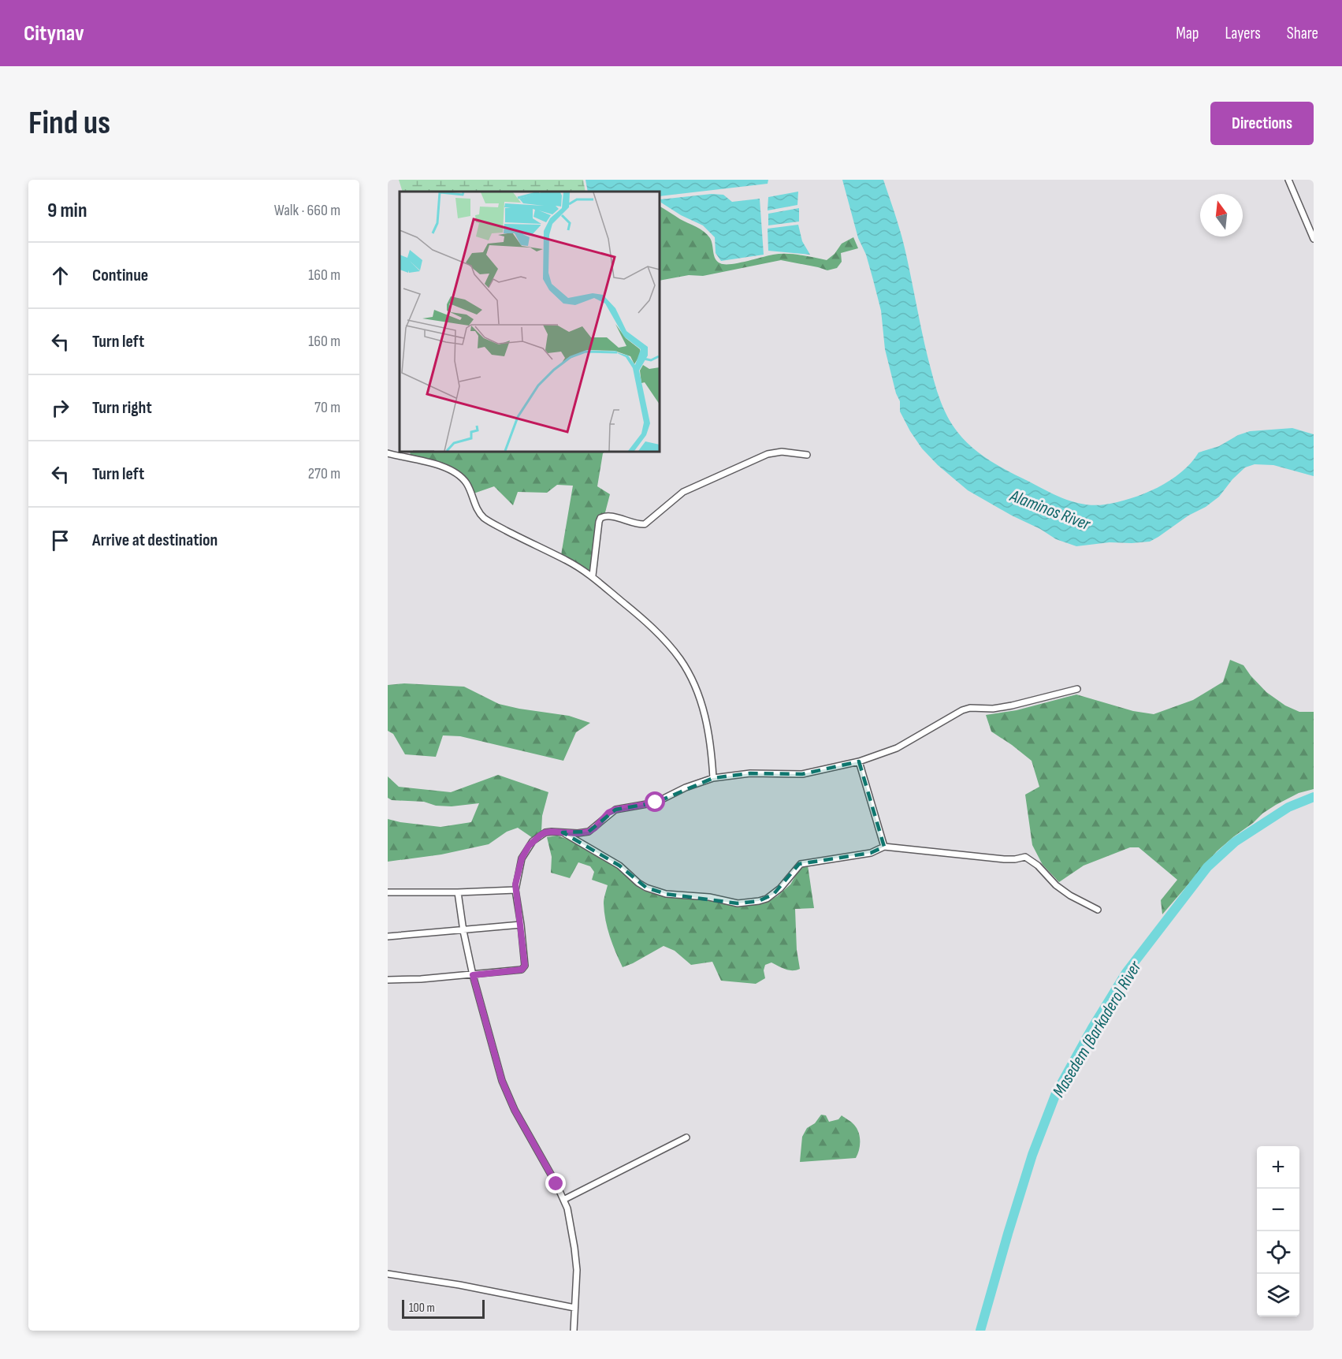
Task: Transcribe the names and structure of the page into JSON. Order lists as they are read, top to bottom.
{
  "water": ["Alaminos River", "Masedem (Barkadero) River"],
  "scale_bar": "100 m",
  "north": "top",
  "page": {
    "header": "Citynav",
    "nav": ["Map", "Layers", "Share"],
    "buttons": "Directions",
    "title": "Find us",
    "heading": ["9 min", "Walk · 660 m"],
    "list": [
      ["Continue", "160 m"],
      ["Turn left", "160 m"],
      ["Turn right", "70 m"],
      ["Turn left", "270 m"],
      "Arrive at destination"
    ],
    "map_buttons": ["+", "−"],
    "scale": "100 m"
  }
}
